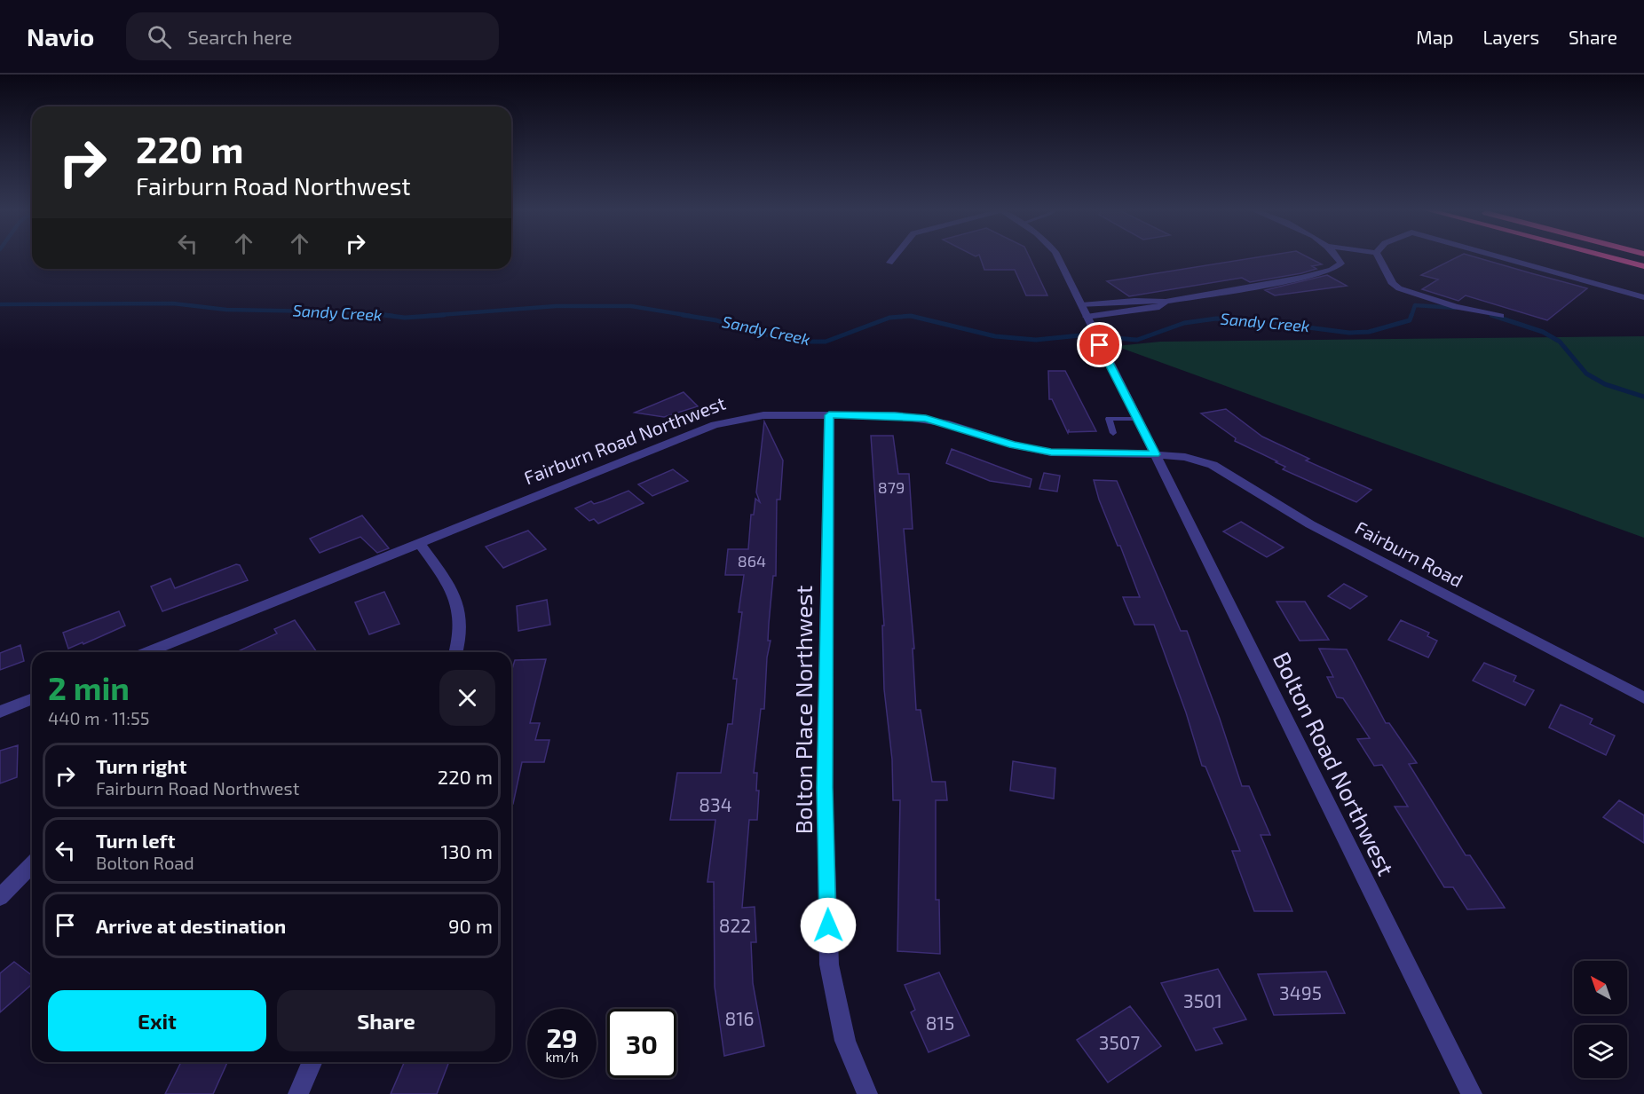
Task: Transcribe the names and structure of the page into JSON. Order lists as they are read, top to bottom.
{
  "streets": {
    "street": [
      "Fairburn Road Northwest",
      "Fairburn Road",
      "Bolton Place Northwest",
      "Bolton Road Northwest"
    ]
  },
  "crossings": [
    ["Fairburn Road Northwest", "Fairburn Road"],
    ["Fairburn Road Northwest", "Bolton Place Northwest"],
    ["Fairburn Road Northwest", "Bolton Road Northwest"],
    ["Fairburn Road", "Bolton Road Northwest"]
  ],
  "water": ["Sandy Creek"],
  "house_numbers": [
    "879",
    "864",
    "834",
    "822",
    "3495",
    "3501",
    "816",
    "815",
    "3507"
  ],
  "north": "top left",
  "page": {
    "header": "Navio",
    "search": "Search here",
    "nav": ["Map", "Layers", "Share"],
    "turn": ["220 m", "Fairburn Road Northwest"],
    "heading": ["2 min", "440 m · 11:55"],
    "list": [
      {
        "name": "Turn right",
        "note": "Fairburn Road Northwest",
        "value": "220 m"
      },
      {
        "name": "Turn left",
        "note": "Bolton Road",
        "value": "130 m"
      },
      {
        "name": "Arrive at destination",
        "value": "90 m"
      }
    ],
    "buttons": ["Exit", "Share"],
    "speed": "29 km/h",
    "limit": "30"
  }
}
